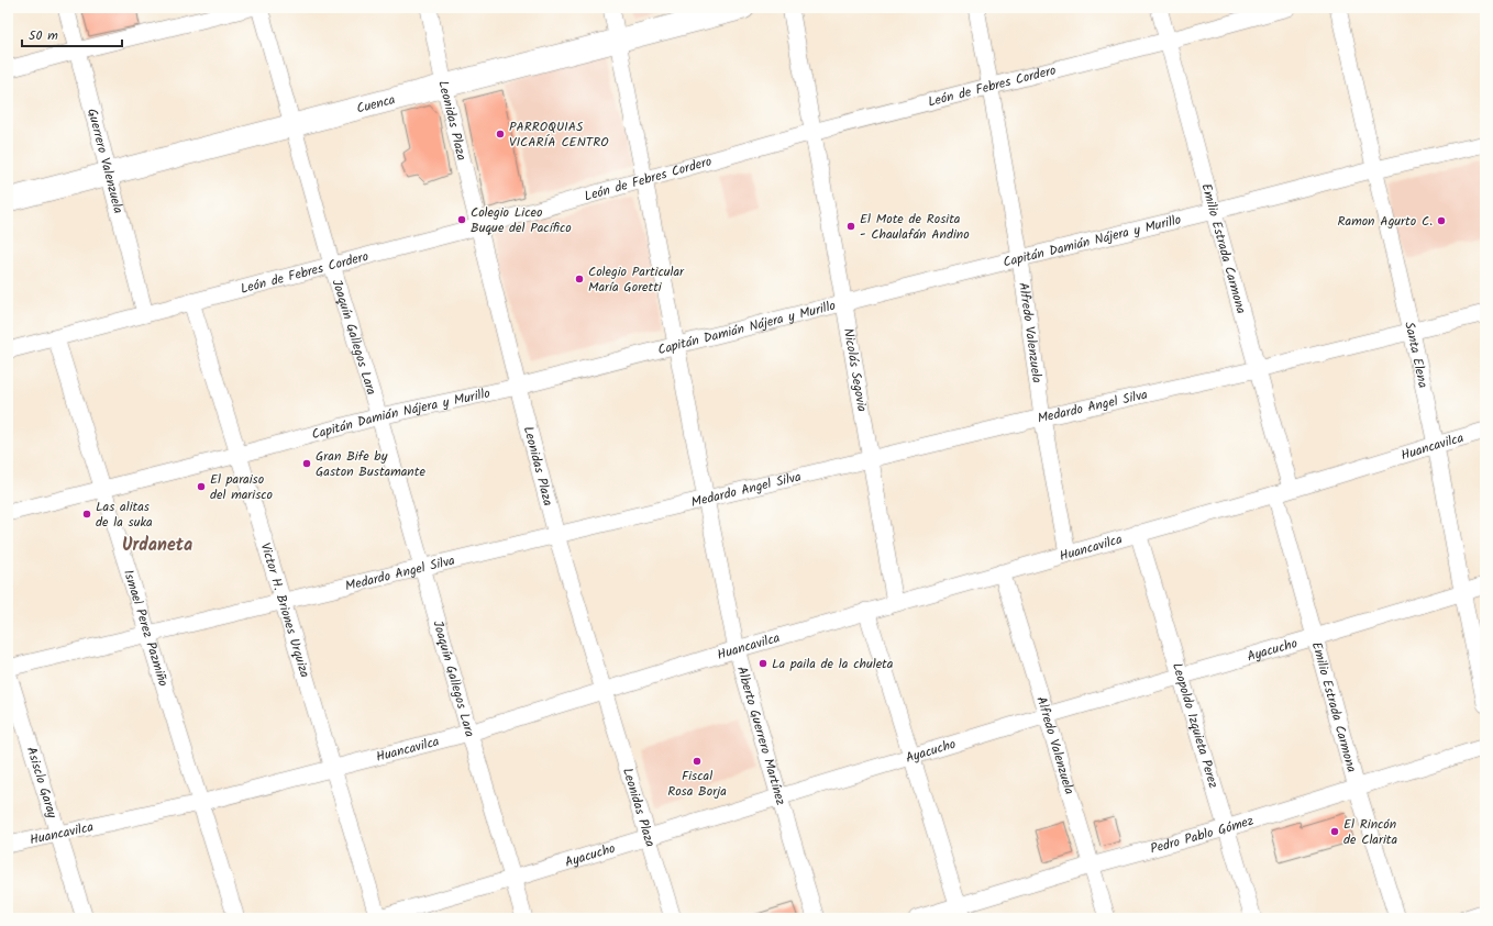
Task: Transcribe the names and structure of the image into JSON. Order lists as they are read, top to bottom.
{
  "streets": {
    "main road": ["Cuenca"],
    "street": [
      "León de Febres Cordero",
      "Leonidas Plaza",
      "Guerrero Valenzuela",
      "Capitán Damián Nájera y Murillo",
      "Emilio Estrada Carmona",
      "Alfredo Valenzuela",
      "Joaquín Gallegos Lara",
      "Santa Elena",
      "Nicolás Segovia",
      "Medardo Angel Silva",
      "Huancavilca",
      "Victor H. Briones Urquiza",
      "Ismael Perez Pazmiño",
      "Ayacucho",
      "Leopoldo Izquieta Perez",
      "Alberto Guerrero Martínez",
      "Asisclo Garay",
      "Pedro Pablo Gómez"
    ]
  },
  "crossings": [
    ["León de Febres Cordero", "Leonidas Plaza"],
    ["León de Febres Cordero", "Guerrero Valenzuela"],
    ["León de Febres Cordero", "Emilio Estrada Carmona"],
    ["León de Febres Cordero", "Alfredo Valenzuela"],
    ["León de Febres Cordero", "Joaquín Gallegos Lara"],
    ["León de Febres Cordero", "Nicolás Segovia"],
    ["León de Febres Cordero", "Victor H. Briones Urquiza"],
    ["León de Febres Cordero", "Ismael Perez Pazmiño"],
    ["León de Febres Cordero", "Alberto Guerrero Martínez"],
    ["Cuenca", "Leonidas Plaza"],
    ["Cuenca", "Guerrero Valenzuela"],
    ["Cuenca", "Joaquín Gallegos Lara"],
    ["Cuenca", "Alberto Guerrero Martínez"],
    ["Leonidas Plaza", "Capitán Damián Nájera y Murillo"],
    ["Leonidas Plaza", "Medardo Angel Silva"],
    ["Leonidas Plaza", "Huancavilca"],
    ["Leonidas Plaza", "Ayacucho"],
    ["Capitán Damián Nájera y Murillo", "Emilio Estrada Carmona"],
    ["Capitán Damián Nájera y Murillo", "Alfredo Valenzuela"],
    ["Capitán Damián Nájera y Murillo", "Joaquín Gallegos Lara"],
    ["Capitán Damián Nájera y Murillo", "Santa Elena"],
    ["Capitán Damián Nájera y Murillo", "Nicolás Segovia"],
    ["Capitán Damián Nájera y Murillo", "Victor H. Briones Urquiza"],
    ["Capitán Damián Nájera y Murillo", "Ismael Perez Pazmiño"],
    ["Capitán Damián Nájera y Murillo", "Alberto Guerrero Martínez"],
    ["Emilio Estrada Carmona", "Medardo Angel Silva"],
    ["Emilio Estrada Carmona", "Huancavilca"],
    ["Emilio Estrada Carmona", "Ayacucho"],
    ["Emilio Estrada Carmona", "Pedro Pablo Gómez"],
    ["Alfredo Valenzuela", "Medardo Angel Silva"],
    ["Alfredo Valenzuela", "Huancavilca"],
    ["Alfredo Valenzuela", "Ayacucho"],
    ["Alfredo Valenzuela", "Pedro Pablo Gómez"],
    ["Joaquín Gallegos Lara", "Medardo Angel Silva"],
    ["Joaquín Gallegos Lara", "Huancavilca"],
    ["Joaquín Gallegos Lara", "Ayacucho"],
    ["Santa Elena", "Medardo Angel Silva"],
    ["Santa Elena", "Huancavilca"],
    ["Santa Elena", "Ayacucho"],
    ["Nicolás Segovia", "Medardo Angel Silva"],
    ["Nicolás Segovia", "Huancavilca"],
    ["Medardo Angel Silva", "Victor H. Briones Urquiza"],
    ["Medardo Angel Silva", "Ismael Perez Pazmiño"],
    ["Medardo Angel Silva", "Alberto Guerrero Martínez"],
    ["Huancavilca", "Victor H. Briones Urquiza"],
    ["Huancavilca", "Ismael Perez Pazmiño"],
    ["Huancavilca", "Leopoldo Izquieta Perez"],
    ["Huancavilca", "Alberto Guerrero Martínez"],
    ["Huancavilca", "Asisclo Garay"],
    ["Victor H. Briones Urquiza", "Ayacucho"],
    ["Ayacucho", "Leopoldo Izquieta Perez"],
    ["Ayacucho", "Alberto Guerrero Martínez"],
    ["Leopoldo Izquieta Perez", "Pedro Pablo Gómez"]
  ],
  "districts": ["Urdaneta"],
  "places": [
    "PARROQUIAS VICARÍA CENTRO",
    "Colegio Liceo Buque del Pacífico",
    "Ramon Agurto C.",
    "El Mote de Rosita - Chaulafán Andino",
    "Colegio Particular María Goretti",
    "Gran Bife by Gaston Bustamante",
    "El paraiso del marisco",
    "Las alitas de la suka",
    "La paila de la chuleta",
    "Fiscal Rosa Borja",
    "El Rincón de Clarita"
  ],
  "scale_bar": "50 m"
}
